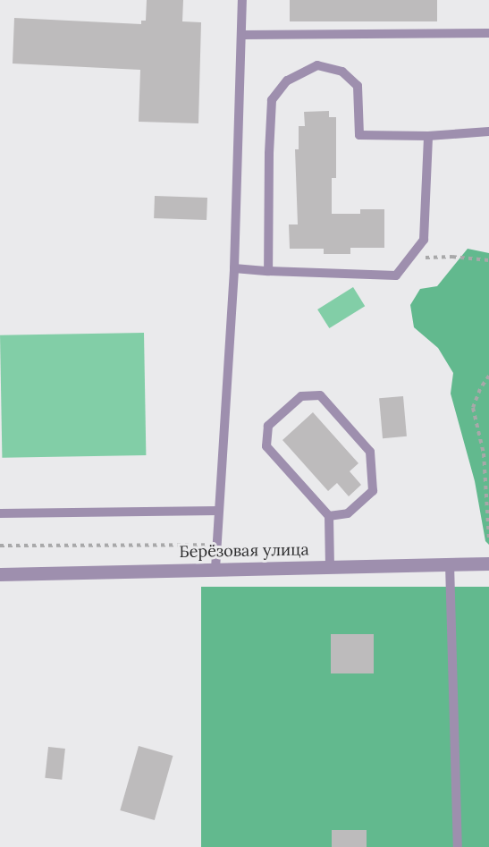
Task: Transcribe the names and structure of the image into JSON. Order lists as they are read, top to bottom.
{
  "streets": {
    "street": ["Берёзовая улица"]
  }
}
